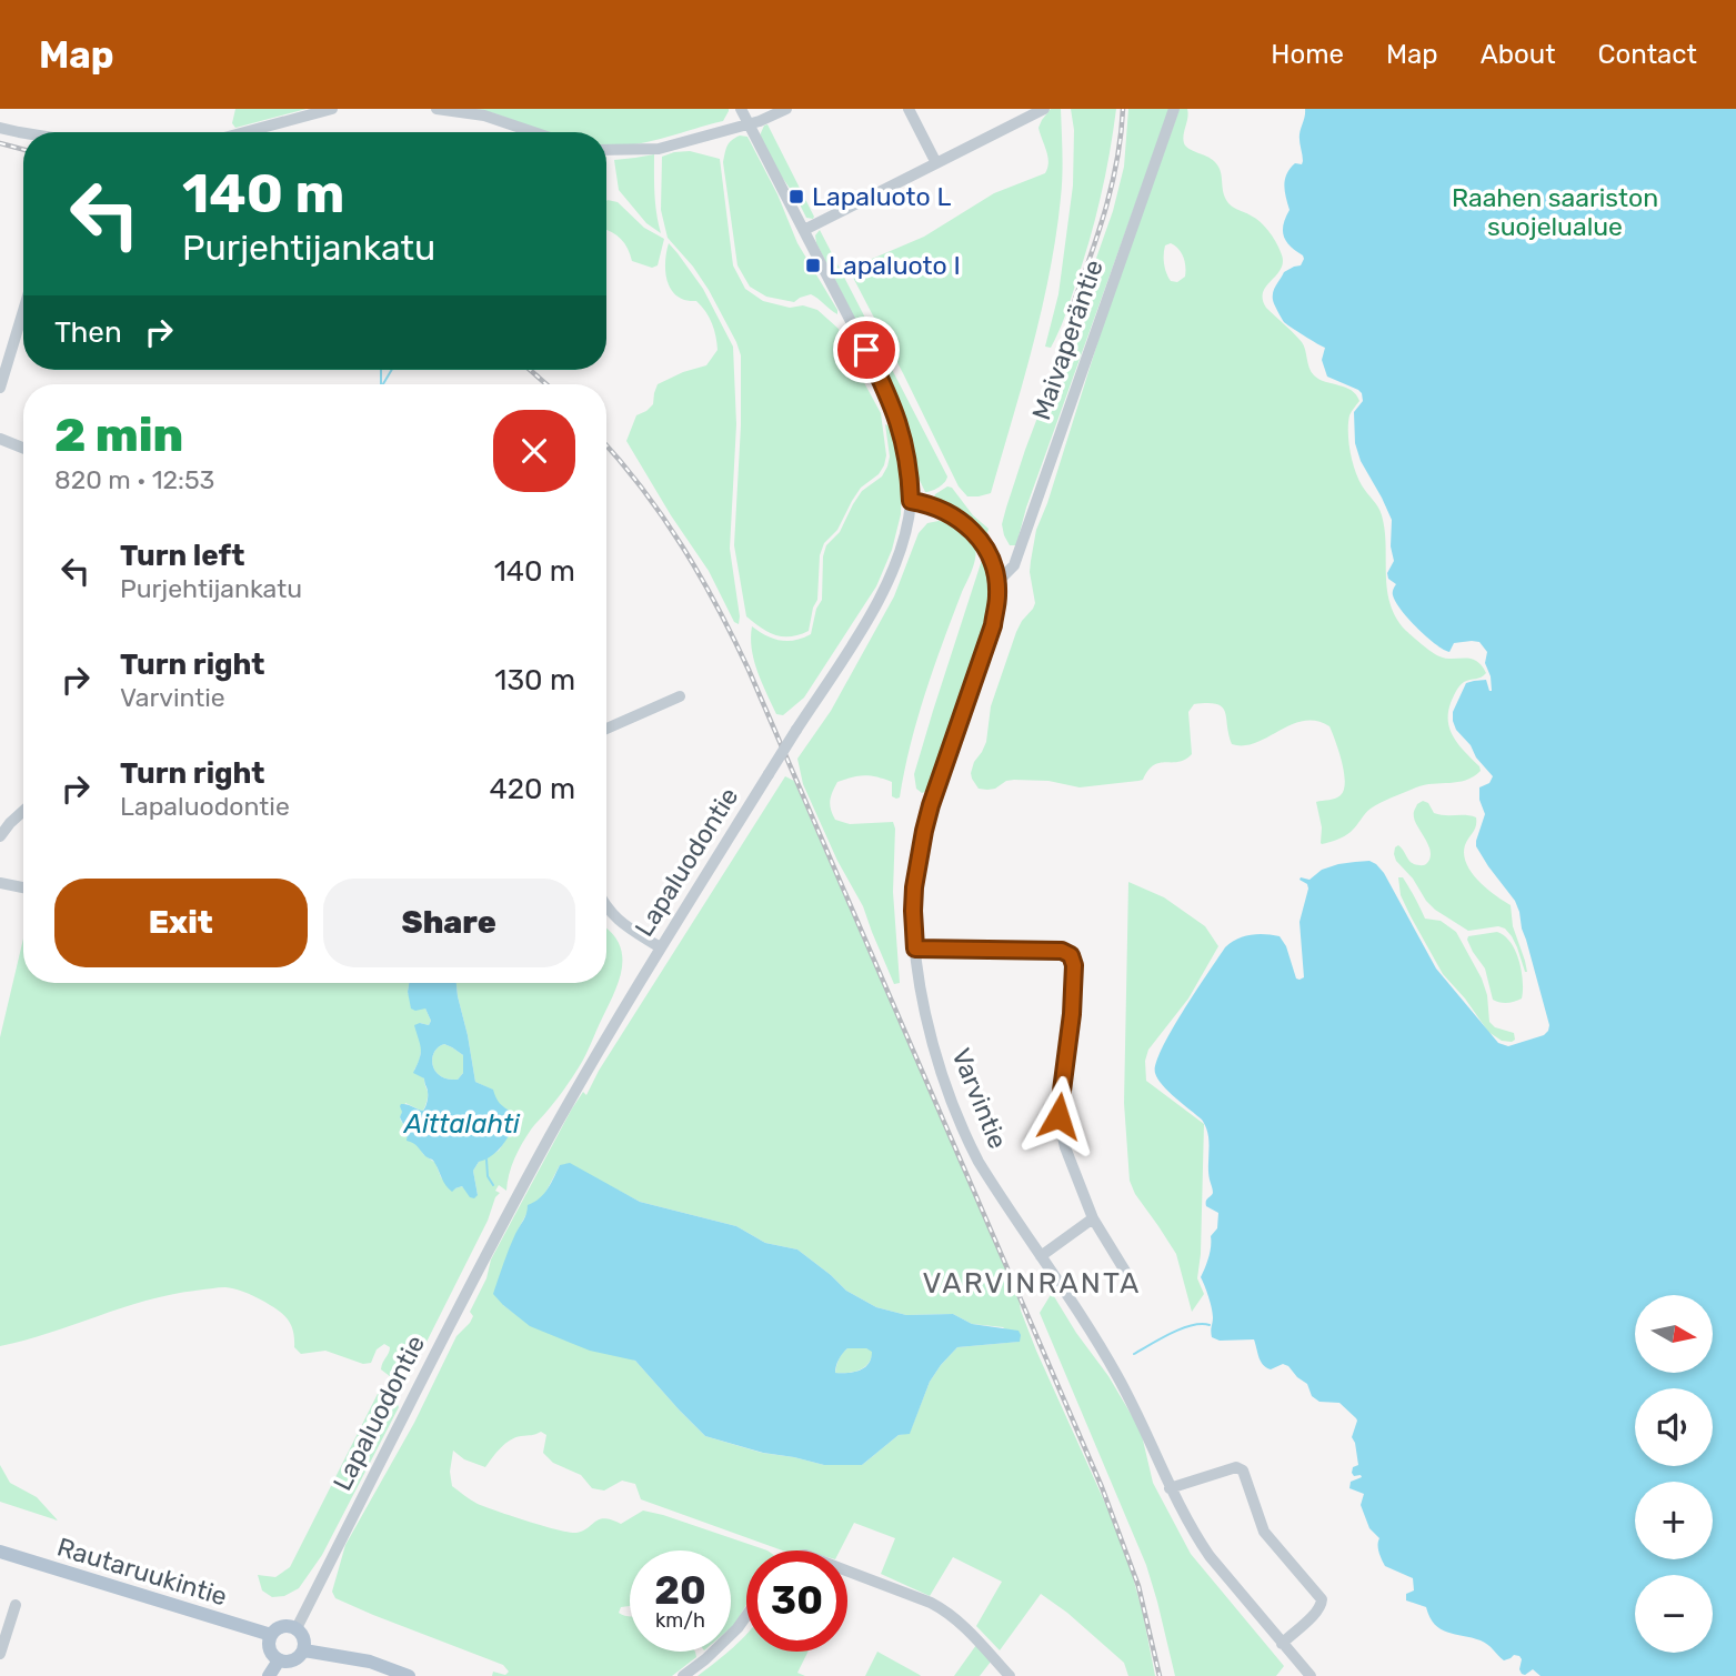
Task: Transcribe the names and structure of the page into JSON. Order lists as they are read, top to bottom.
{
  "streets": {
    "main road": ["Rautaruukintie"],
    "street": ["Maivaperäntie", "Lapaluodontie", "Varvintie"]
  },
  "crossings": [
    ["Maivaperäntie", "Varvintie"],
    ["Lapaluodontie", "Varvintie"],
    ["Lapaluodontie", "Rautaruukintie"]
  ],
  "districts": ["VARVINRANTA"],
  "water": ["Aittalahti"],
  "parks": ["Raahen saariston suojelualue"],
  "places": {
    "transit": ["Lapaluoto L", "Lapaluoto I"]
  },
  "north": "right",
  "page": {
    "header": "Map",
    "nav": [
      "Home",
      "Map",
      "About",
      "Contact"
    ],
    "turn": ["140 m", "Purjehtijankatu"],
    "then": "Then",
    "heading": ["2 min", "820 m · 12:53"],
    "list": [
      {
        "name": "Turn left",
        "note": "Purjehtijankatu",
        "value": "140 m"
      },
      {
        "name": "Turn right",
        "note": "Varvintie",
        "value": "130 m"
      },
      {
        "name": "Turn right",
        "note": "Lapaluodontie",
        "value": "420 m"
      }
    ],
    "buttons": ["Exit", "Share"],
    "map_buttons": ["+", "−"],
    "speed": "20 km/h",
    "limit": "30"
  }
}
